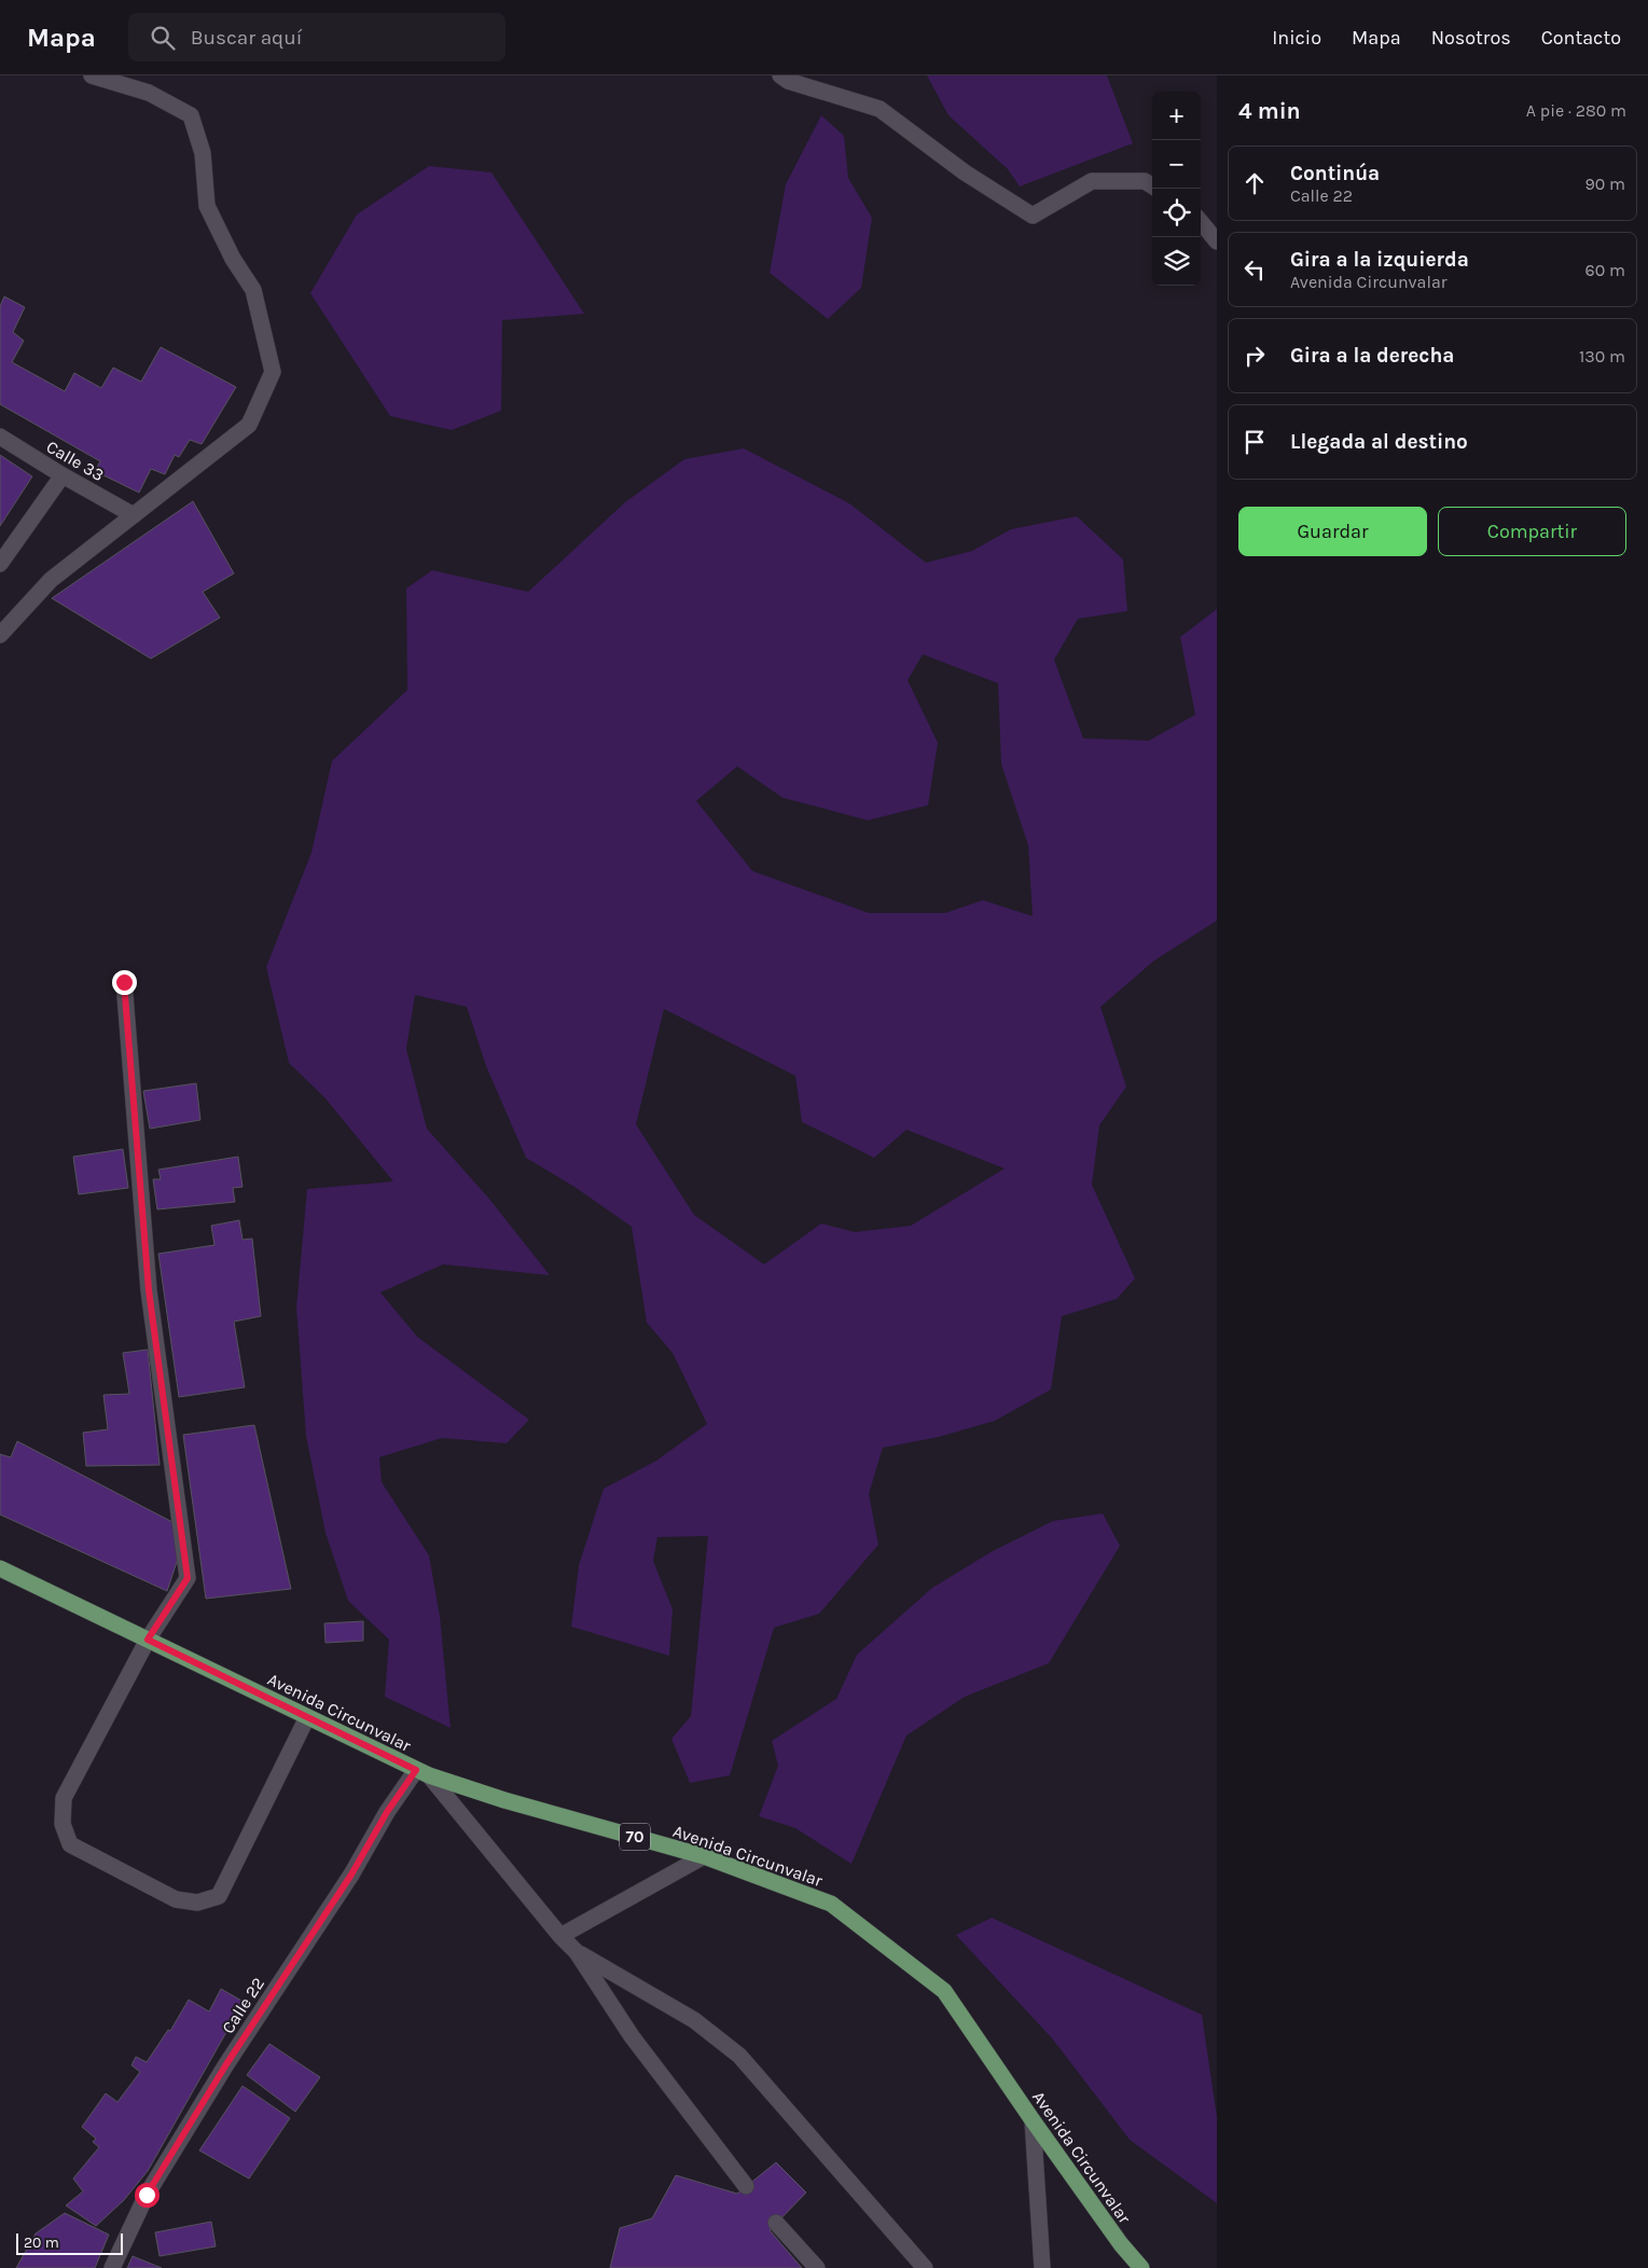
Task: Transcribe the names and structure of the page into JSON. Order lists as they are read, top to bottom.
{
  "streets": {
    "main road": ["Avenida Circunvalar", "70"],
    "street": ["Calle 33", "Calle 22"]
  },
  "crossings": [
    ["Avenida Circunvalar", "Calle 22"]
  ],
  "scale_bar": "20 m",
  "page": {
    "header": "Mapa",
    "search": "Buscar aquí",
    "nav": [
      "Inicio",
      "Mapa",
      "Nosotros",
      "Contacto"
    ],
    "heading": ["4 min", "A pie · 280 m"],
    "map_buttons": ["+", "−"],
    "list": [
      ["Continúa", "Calle 22", "90 m"],
      ["Gira a la izquierda", "Avenida Circunvalar", "60 m"],
      ["Gira a la derecha", "130 m"],
      "Llegada al destino"
    ],
    "buttons": ["Guardar", "Compartir"],
    "scale": "20 m"
  }
}
